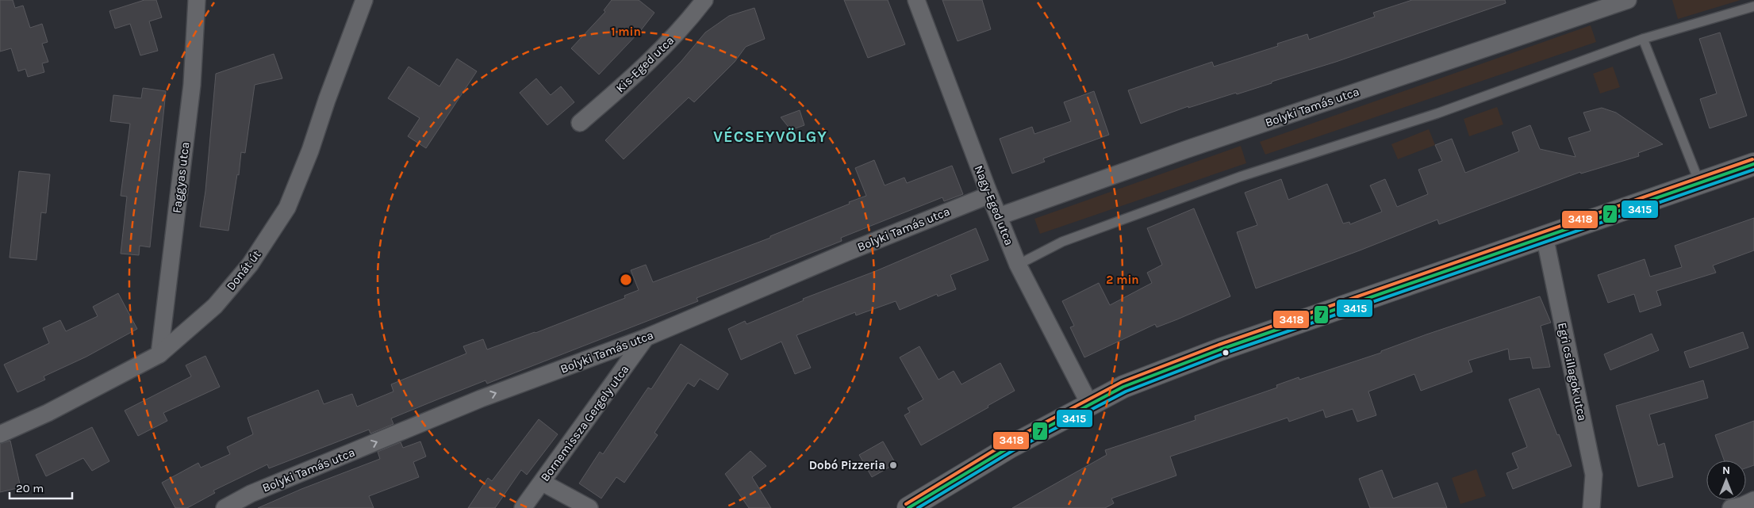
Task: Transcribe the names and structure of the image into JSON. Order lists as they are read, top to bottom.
{
  "streets": {
    "street": [
      "Kis-Eged utca",
      "Bolyki Tamás utca",
      "Faggyas utca",
      "Nagy-Eged utca",
      "Donát út",
      "Egri csillagok utca",
      "Bornemissza Gergely utca"
    ]
  },
  "crossings": [
    ["Bolyki Tamás utca", "Nagy-Eged utca"],
    ["Bolyki Tamás utca", "Bornemissza Gergely utca"],
    ["Faggyas utca", "Donát út"]
  ],
  "districts": ["VÉCSEYVÖLGY"],
  "places": ["Dobó Pizzeria"],
  "lines": ["transit line 3418", "transit line 7", "transit line 3415"],
  "scale_bar": "20 m",
  "north": "top",
  "rings": ["1 min", "2 min"]
}
